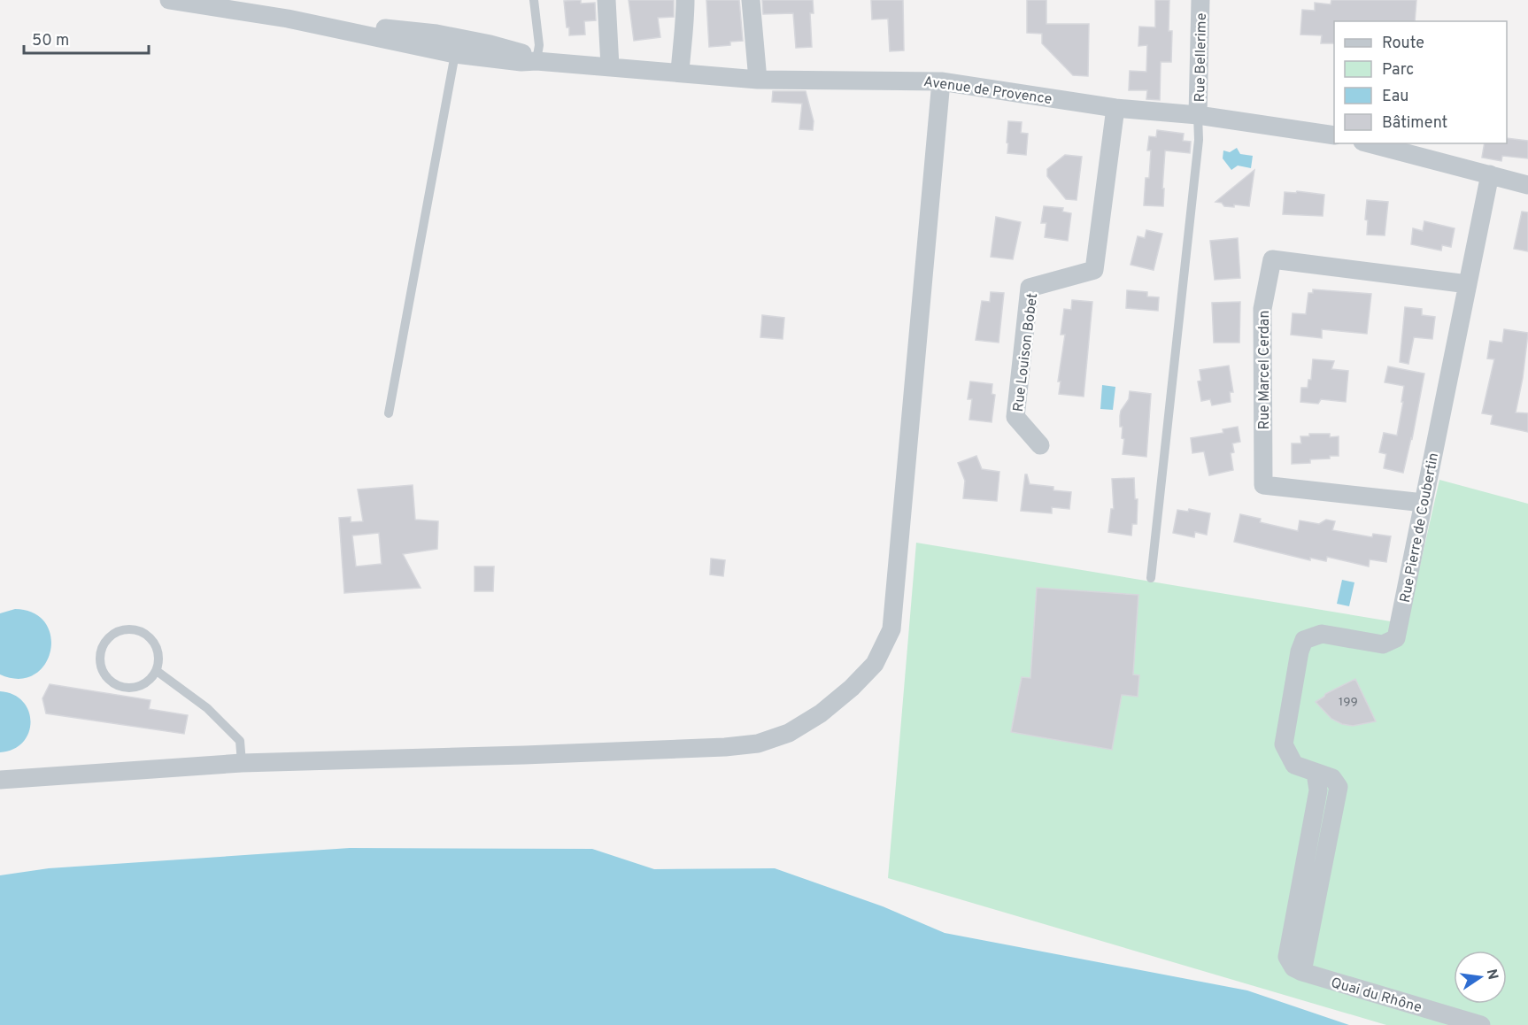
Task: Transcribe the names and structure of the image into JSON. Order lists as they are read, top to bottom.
{
  "streets": {
    "street": [
      "Rue Bellerime",
      "Avenue de Provence",
      "Rue Louison Bobet",
      "Rue Marcel Cerdan",
      "Rue Pierre de Coubertin",
      "Quai du Rhône"
    ]
  },
  "crossings": [
    ["Rue Bellerime", "Avenue de Provence"],
    ["Avenue de Provence", "Rue Louison Bobet"],
    ["Rue Marcel Cerdan", "Rue Pierre de Coubertin"],
    ["Rue Pierre de Coubertin", "Quai du Rhône"]
  ],
  "house_numbers": ["199"],
  "legend": [
    "Route",
    "Parc",
    "Eau",
    "Bâtiment"
  ],
  "scale_bar": "50 m",
  "north": "right"
}
